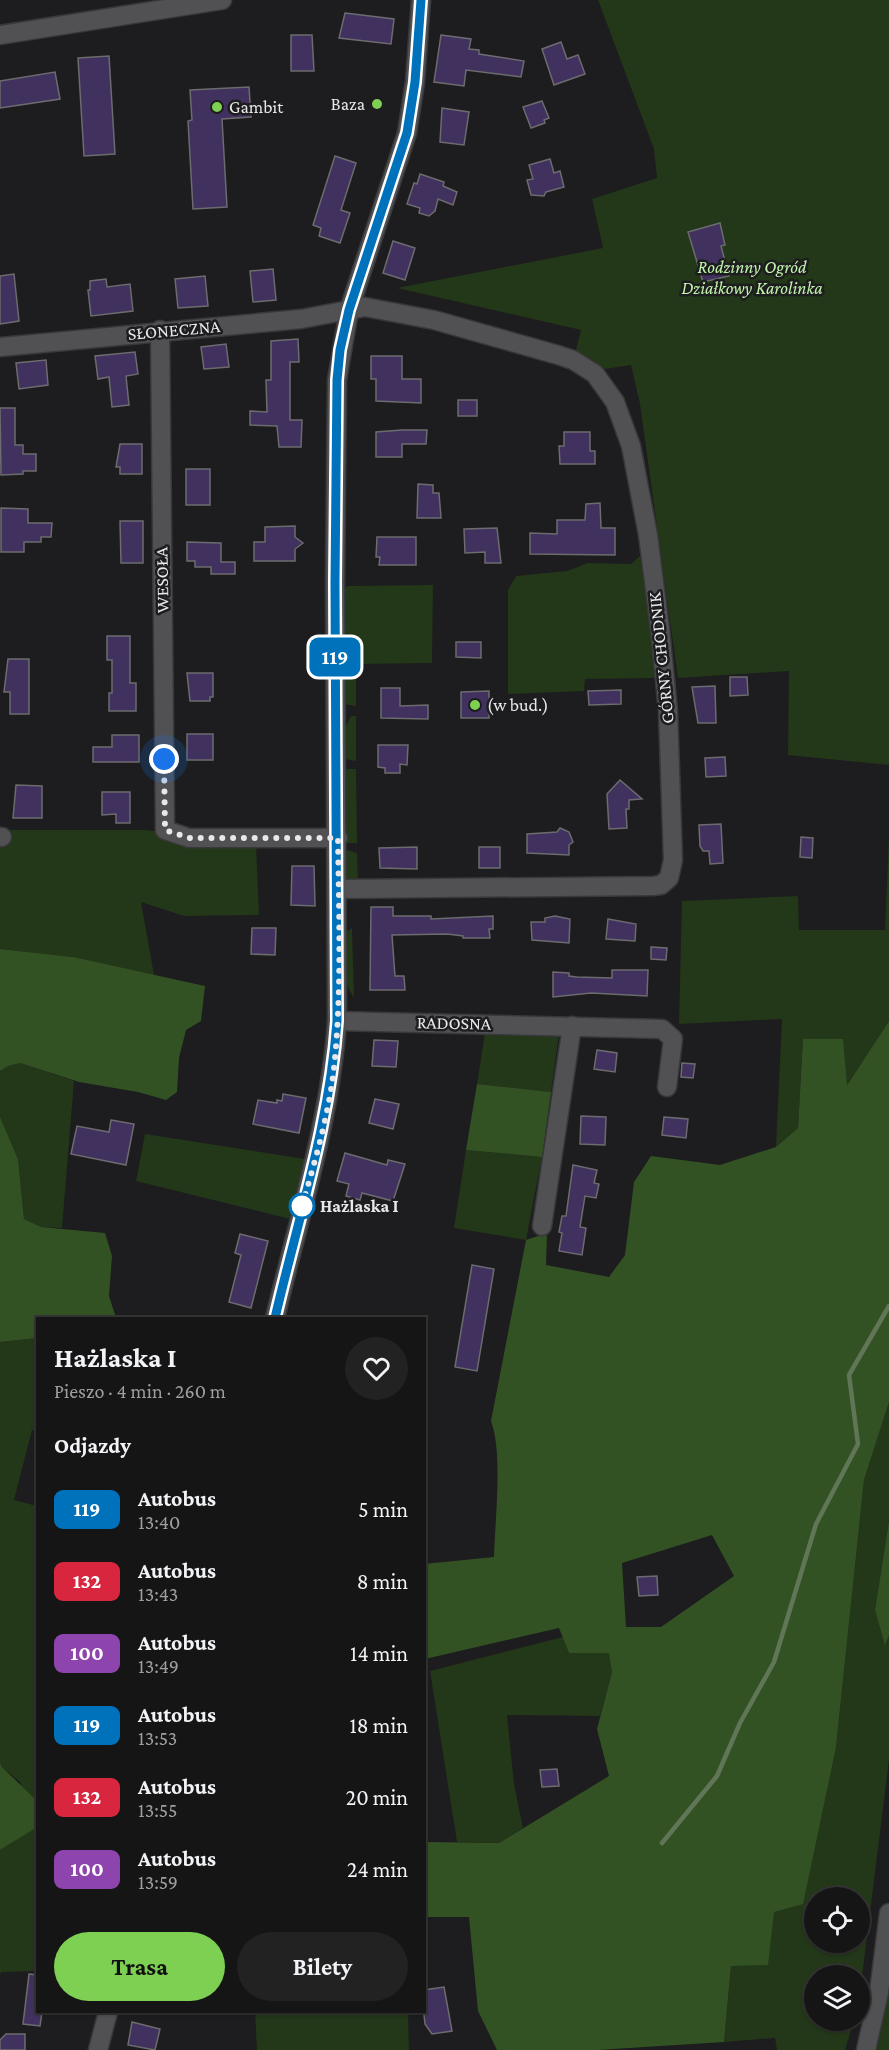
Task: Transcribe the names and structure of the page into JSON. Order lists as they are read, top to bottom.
{
  "streets": {
    "street": [
      "SŁONECZNA",
      "WESOŁA",
      "GÓRNY CHODNIK",
      "RADOSNA"
    ]
  },
  "crossings": [
    ["SŁONECZNA", "WESOŁA"],
    ["SŁONECZNA", "GÓRNY CHODNIK"]
  ],
  "parks": ["Rodzinny Ogród Działkowy Karolinka"],
  "places": [
    "Baza",
    "Gambit",
    "(w bud.)",
    "Hażlaska I"
  ],
  "lines": ["bus line 119"],
  "page": {
    "on_map": "119",
    "heading": [
      ["Hażlaska I", "Pieszo · 4 min · 260 m"],
      "Odjazdy"
    ],
    "list": [
      {
        "mark": "119",
        "name": "Autobus",
        "note": "13:40",
        "value": "5 min"
      },
      {
        "mark": "132",
        "name": "Autobus",
        "note": "13:43",
        "value": "8 min"
      },
      {
        "mark": "100",
        "name": "Autobus",
        "note": "13:49",
        "value": "14 min"
      },
      {
        "mark": "119",
        "name": "Autobus",
        "note": "13:53",
        "value": "18 min"
      },
      {
        "mark": "132",
        "name": "Autobus",
        "note": "13:55",
        "value": "20 min"
      },
      {
        "mark": "100",
        "name": "Autobus",
        "note": "13:59",
        "value": "24 min"
      }
    ],
    "buttons": ["Trasa", "Bilety"]
  }
}
